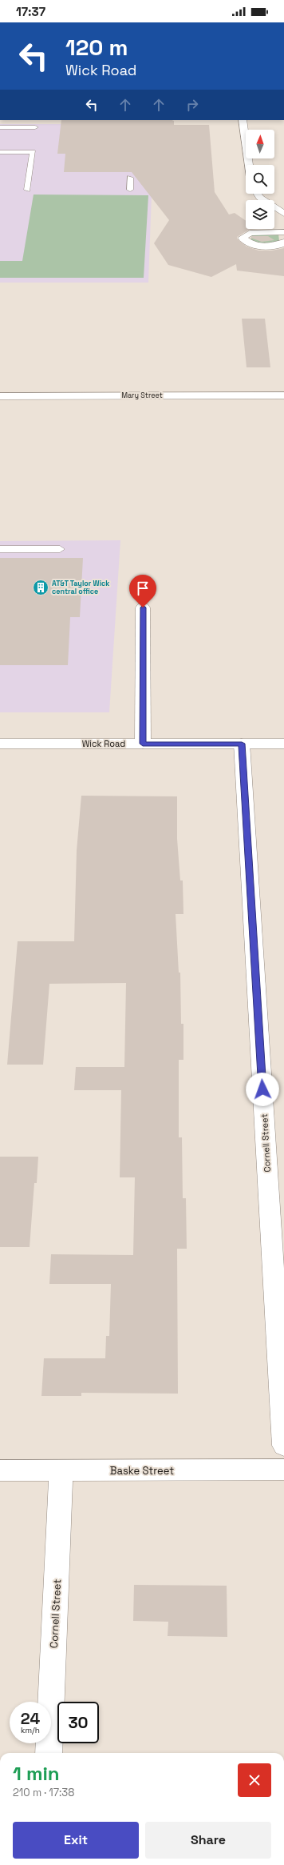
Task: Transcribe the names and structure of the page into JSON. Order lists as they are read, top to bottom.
{
  "streets": {
    "street": [
      "Mary Street",
      "Wick Road",
      "Cornell Street",
      "Baske Street"
    ]
  },
  "crossings": [
    ["Wick Road", "Cornell Street"],
    ["Cornell Street", "Baske Street"]
  ],
  "places": {
    "building": ["AT&T Taylor Wick central office"]
  },
  "north": "top",
  "page": {
    "status": "17:37",
    "turn": ["120 m", "Wick Road"],
    "speed": "24 km/h",
    "limit": "30",
    "heading": ["1 min", "210 m · 17:38"],
    "buttons": ["Exit", "Share"]
  }
}
